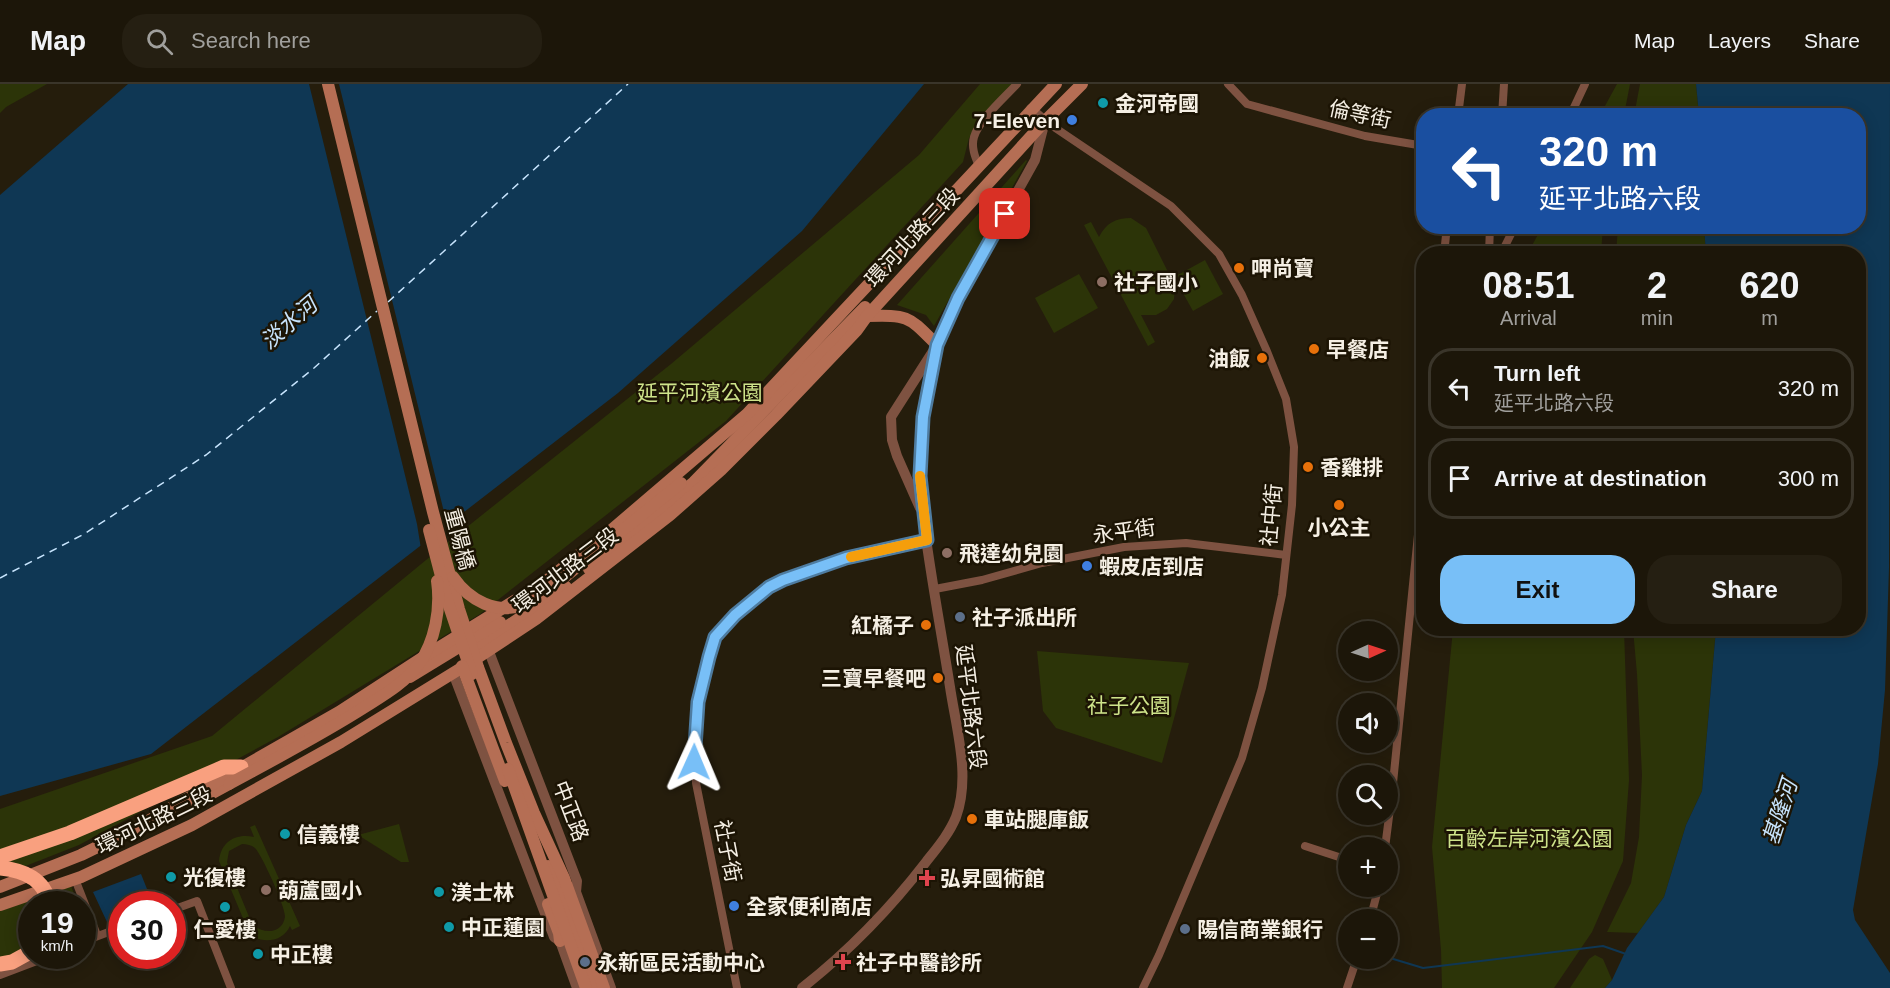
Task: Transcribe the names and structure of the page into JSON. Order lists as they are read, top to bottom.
{
  "streets": {
    "main road": ["環河北路三段", "重陽橋", "延平北路六段"],
    "street": [
      "倫等街",
      "社中街",
      "永平街",
      "中正路",
      "社子街"
    ]
  },
  "crossings": [
    ["環河北路三段", "社中街"],
    ["環河北路三段", "延平北路六段"],
    ["環河北路三段", "中正路"],
    ["社中街", "永平街"],
    ["社中街", "延平北路六段"],
    ["永平街", "延平北路六段"],
    ["延平北路六段", "社子街"]
  ],
  "water": ["淡水河", "基隆河"],
  "parks": ["延平河濱公園", "社子公園", "百齡左岸河濱公園"],
  "places": {
    "other": [
      "金河帝國",
      "7-Eleven",
      "呷尚寶",
      "社子國小",
      "早餐店",
      "油飯",
      "香雞排",
      "小公主",
      "飛達幼兒園",
      "蝦皮店到店",
      "社子派出所",
      "紅橘子",
      "三寶早餐吧",
      "車站腿庫飯",
      "信義樓",
      "光復樓",
      "葫蘆國小",
      "渼士林",
      "全家便利商店",
      "仁愛樓",
      "中正蓮園",
      "陽信商業銀行",
      "中正樓",
      "永新區民活動中心"
    ],
    "health": ["弘昇國術館", "社子中醫診所"]
  },
  "north": "right",
  "page": {
    "header": "Map",
    "search": "Search here",
    "nav": ["Map", "Layers", "Share"],
    "turn": ["320 m", "延平北路六段"],
    "eta": [
      "08:51",
      "Arrival",
      "2",
      "min",
      "620",
      "m"
    ],
    "list": [
      {
        "name": "Turn left",
        "note": "延平北路六段",
        "value": "320 m"
      },
      {
        "name": "Arrive at destination",
        "value": "300 m"
      }
    ],
    "buttons": ["Exit", "Share"],
    "map_buttons": ["+", "−"],
    "speed": "19 km/h",
    "limit": "30"
  }
}
